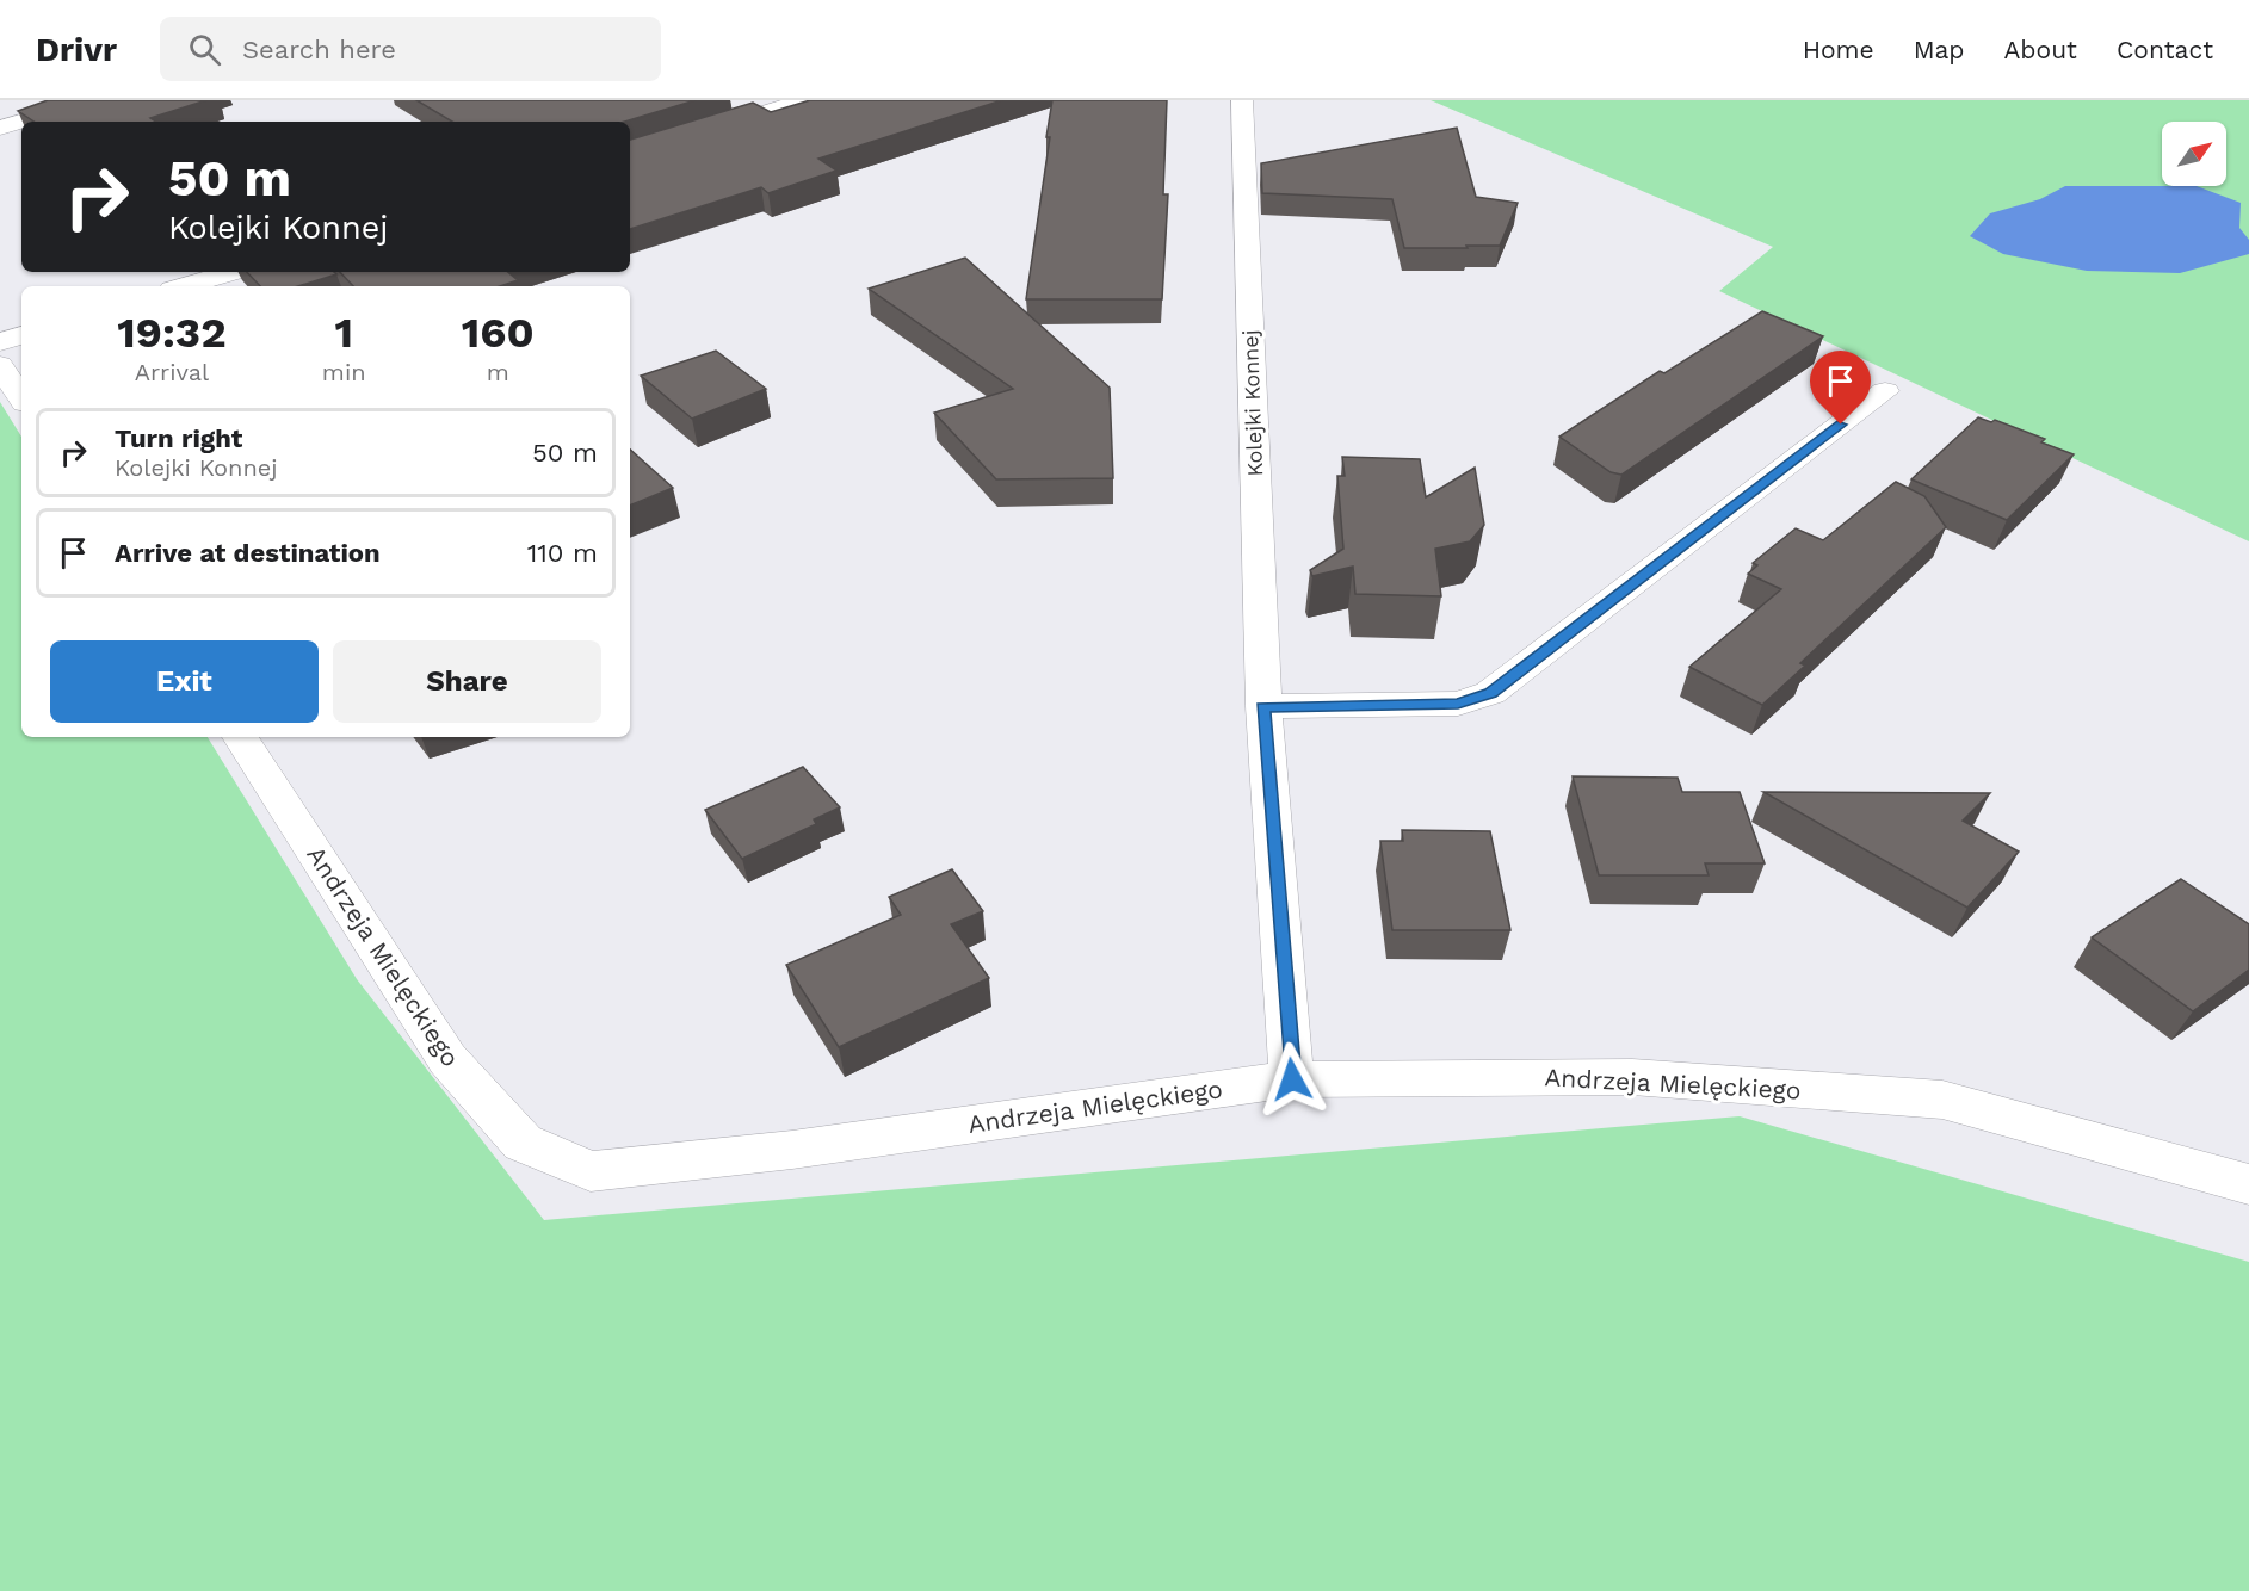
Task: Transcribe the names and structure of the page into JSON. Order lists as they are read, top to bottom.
{
  "streets": {
    "street": ["Kolejki Konnej", "Andrzeja Mielęckiego"]
  },
  "crossings": [
    ["Kolejki Konnej", "Andrzeja Mielęckiego"]
  ],
  "north": "top right",
  "page": {
    "header": "Drivr",
    "search": "Search here",
    "nav": [
      "Home",
      "Map",
      "About",
      "Contact"
    ],
    "turn": ["50 m", "Kolejki Konnej"],
    "eta": [
      "19:32",
      "Arrival",
      "1",
      "min",
      "160",
      "m"
    ],
    "list": [
      {
        "name": "Turn right",
        "note": "Kolejki Konnej",
        "value": "50 m"
      },
      {
        "name": "Arrive at destination",
        "value": "110 m"
      }
    ],
    "buttons": ["Exit", "Share"]
  }
}
